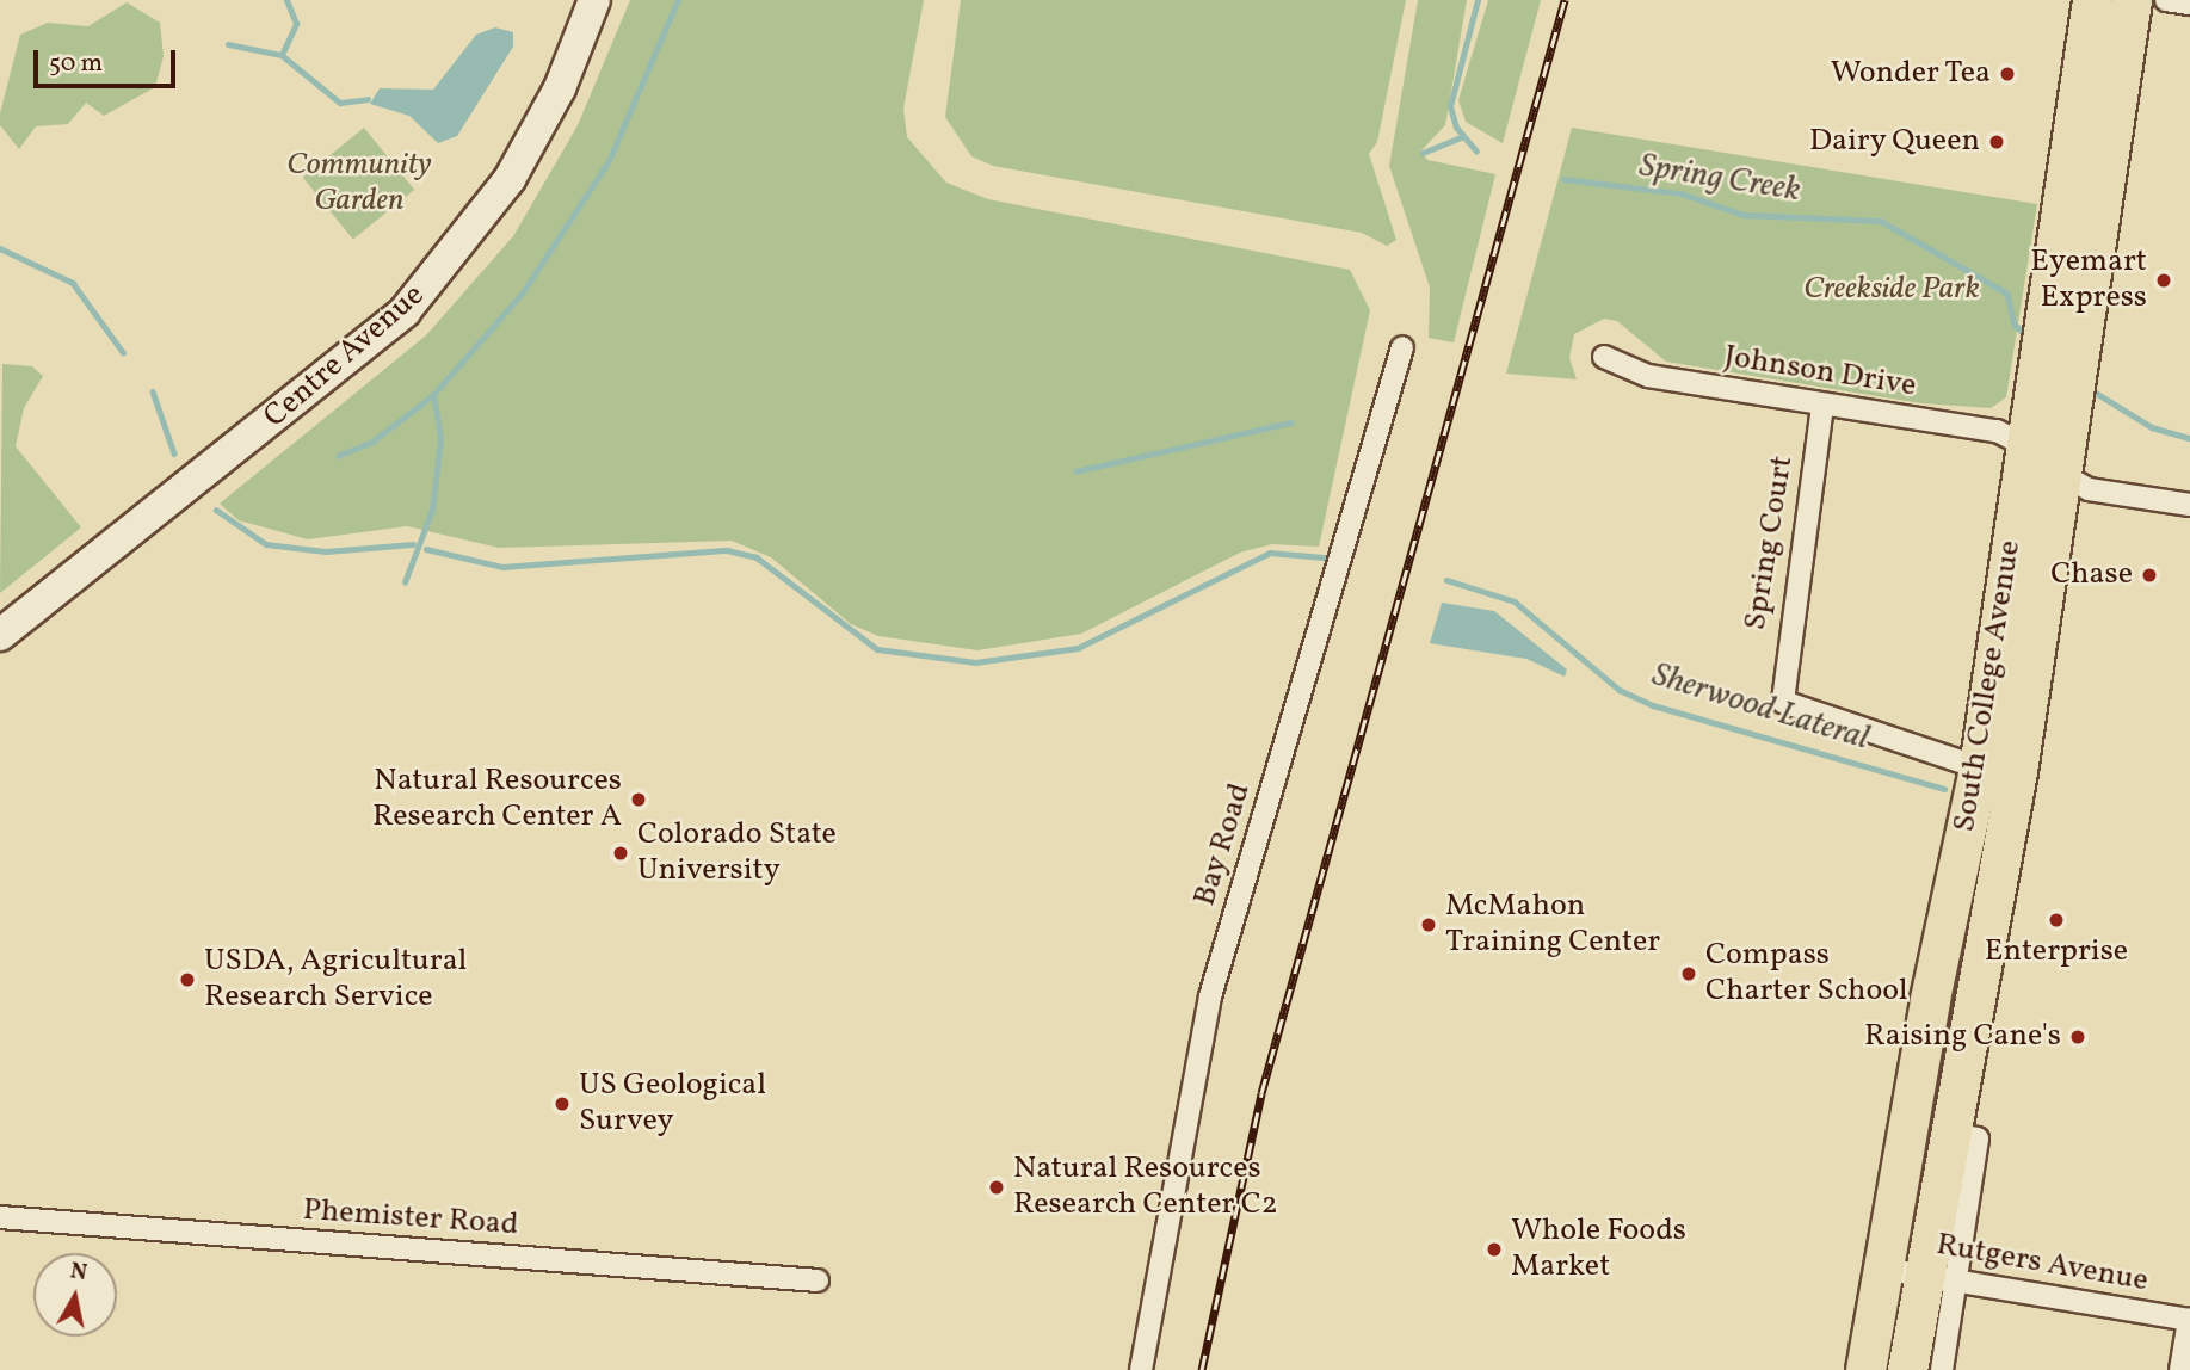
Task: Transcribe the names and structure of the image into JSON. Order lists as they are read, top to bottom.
{
  "streets": {
    "highway": ["South College Avenue"],
    "street": [
      "Centre Avenue",
      "Johnson Drive",
      "Spring Court",
      "Bay Road",
      "Phemister Road",
      "Rutgers Avenue"
    ]
  },
  "crossings": [
    ["Johnson Drive", "Spring Court"],
    ["Johnson Drive", "South College Avenue"],
    ["Spring Court", "South College Avenue"],
    ["South College Avenue", "Rutgers Avenue"]
  ],
  "water": ["Spring Creek", "Sherwood Lateral"],
  "parks": ["Community Garden", "Creekside Park"],
  "places": [
    "Wonder Tea",
    "Dairy Queen",
    "Eyemart Express",
    "Chase",
    "Natural Resources Research Center A",
    "Colorado State University",
    "Enterprise",
    "McMahon Training Center",
    "Compass Charter School",
    "USDA, Agricultural Research Service",
    "Raising Cane's",
    "US Geological Survey",
    "Natural Resources Research Center C2",
    "Whole Foods Market"
  ],
  "scale_bar": "50 m",
  "north": "top"
}
